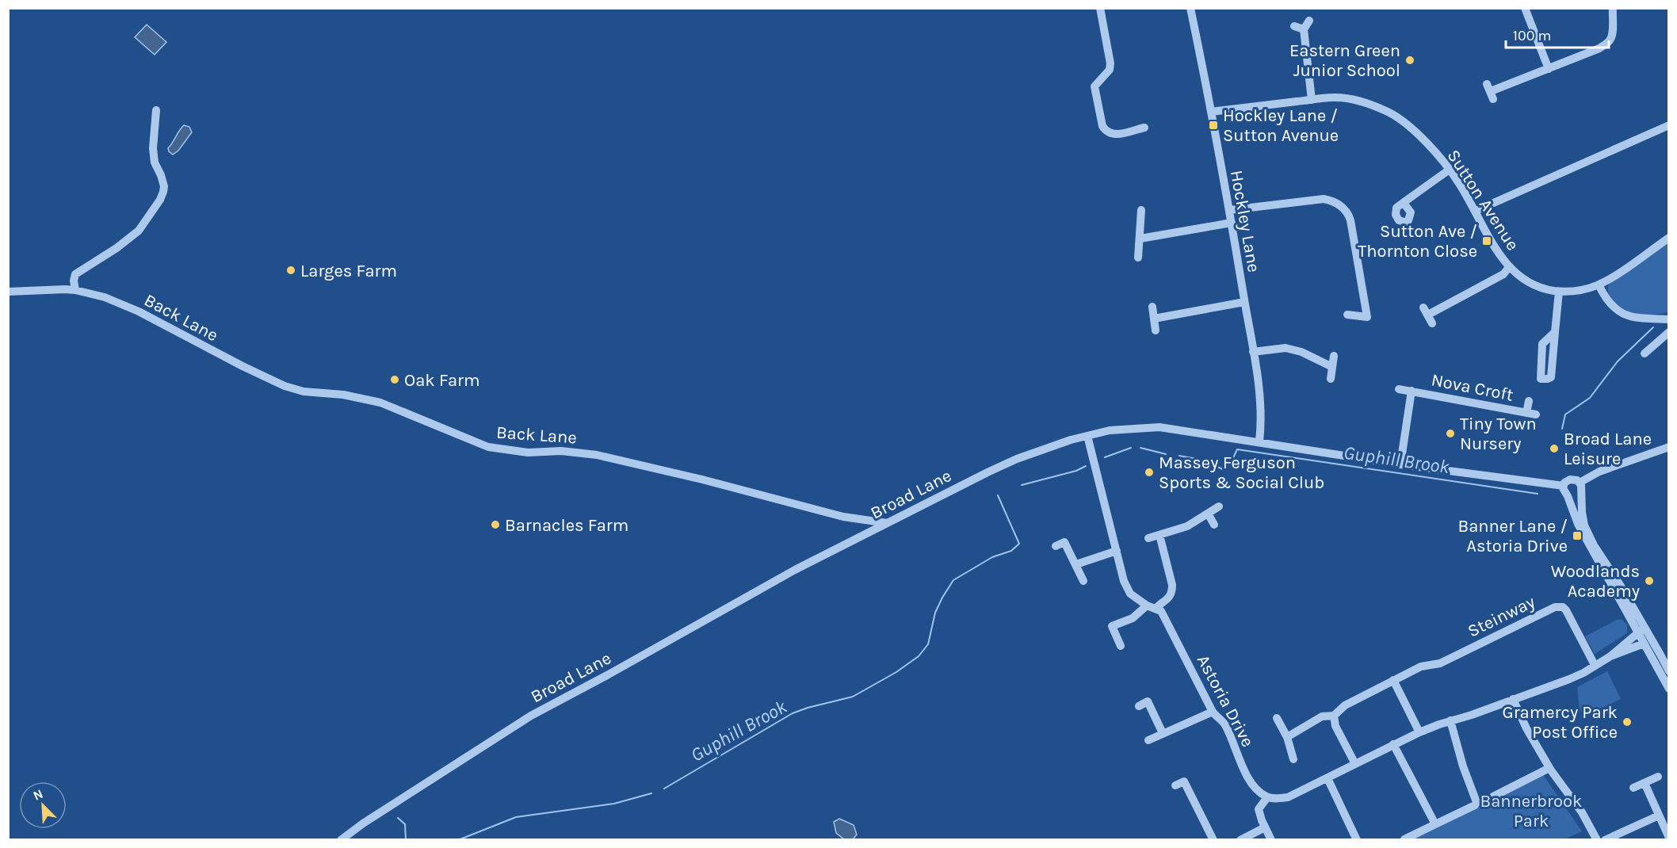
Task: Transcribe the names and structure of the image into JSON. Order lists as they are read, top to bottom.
{
  "streets": {
    "street": [
      "Sutton Avenue",
      "Hockley Lane",
      "Back Lane",
      "Nova Croft",
      "Broad Lane",
      "Steinway",
      "Astoria Drive"
    ]
  },
  "crossings": [
    ["Sutton Avenue", "Hockley Lane"],
    ["Hockley Lane", "Broad Lane"],
    ["Back Lane", "Broad Lane"],
    ["Nova Croft", "Broad Lane"]
  ],
  "water": ["Guphill Brook"],
  "parks": ["Bannerbrook Park"],
  "places": {
    "other": [
      "Eastern Green Junior School",
      "Larges Farm",
      "Oak Farm",
      "Tiny Town Nursery",
      "Broad Lane Leisure",
      "Massey Ferguson Sports & Social Club",
      "Barnacles Farm",
      "Woodlands Academy",
      "Gramercy Park Post Office"
    ],
    "transit": ["Hockley Lane / Sutton Avenue", "Sutton Ave / Thornton Close", "Banner Lane / Astoria Drive"]
  },
  "scale_bar": "100 m",
  "north": "top left"
}
